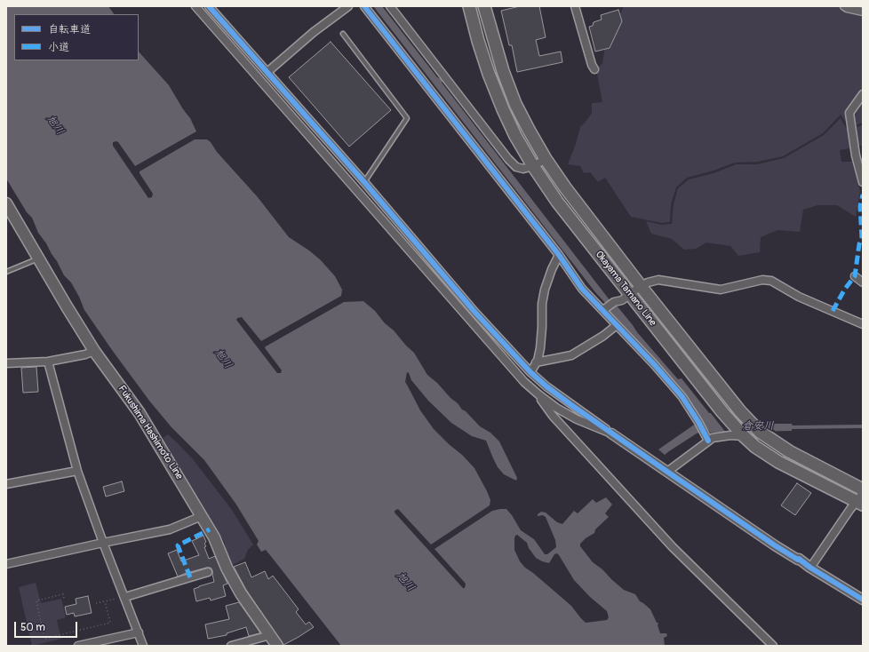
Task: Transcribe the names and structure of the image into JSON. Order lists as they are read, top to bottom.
{
  "streets": {
    "main road": ["Okayama Tamano Line", "Fukushima Hashimoto Line"]
  },
  "water": ["旭川", "倉安川"],
  "legend": ["自転車道", "小道"],
  "scale_bar": "50 m"
}
